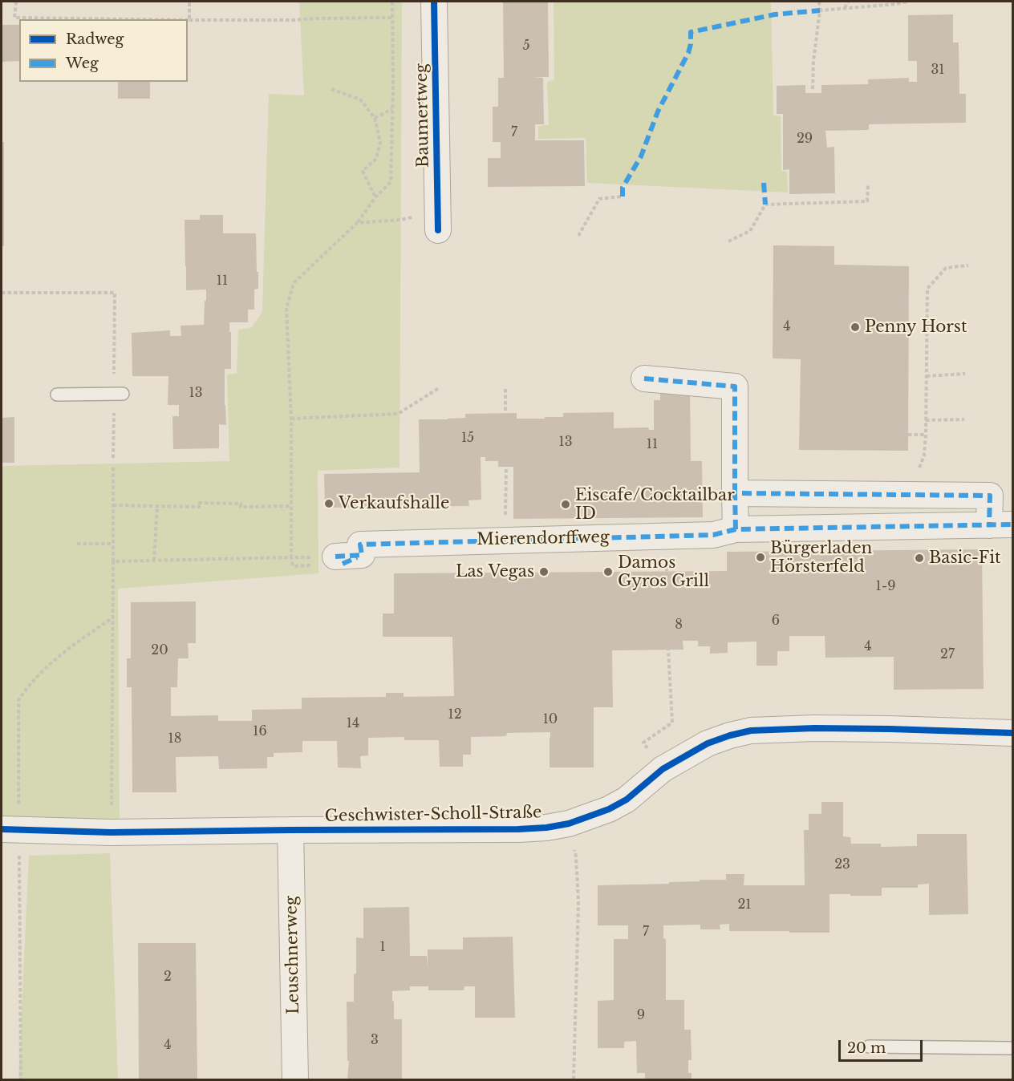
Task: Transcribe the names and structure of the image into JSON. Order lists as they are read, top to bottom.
{
  "streets": {
    "street": [
      "Baumertweg",
      "Mierendorffweg",
      "Geschwister-Scholl-Straße",
      "Leuschnerweg"
    ]
  },
  "crossings": [
    ["Geschwister-Scholl-Straße", "Leuschnerweg"]
  ],
  "places": [
    "Penny Horst",
    "Verkaufshalle",
    "Eiscafe/Cocktailbar ID",
    "Bürgerladen Hörsterfeld",
    "Basic-Fit",
    "Las Vegas",
    "Damos Gyros Grill"
  ],
  "house_numbers": [
    "5",
    "31",
    "7",
    "29",
    "11",
    "4",
    "13",
    "15",
    "13",
    "11",
    "1-9",
    "6",
    "8",
    "4",
    "20",
    "27",
    "12",
    "10",
    "14",
    "16",
    "18",
    "23",
    "21",
    "7",
    "1",
    "2",
    "9",
    "3",
    "4"
  ],
  "legend": ["Radweg", "Weg"],
  "scale_bar": "20 m"
}
